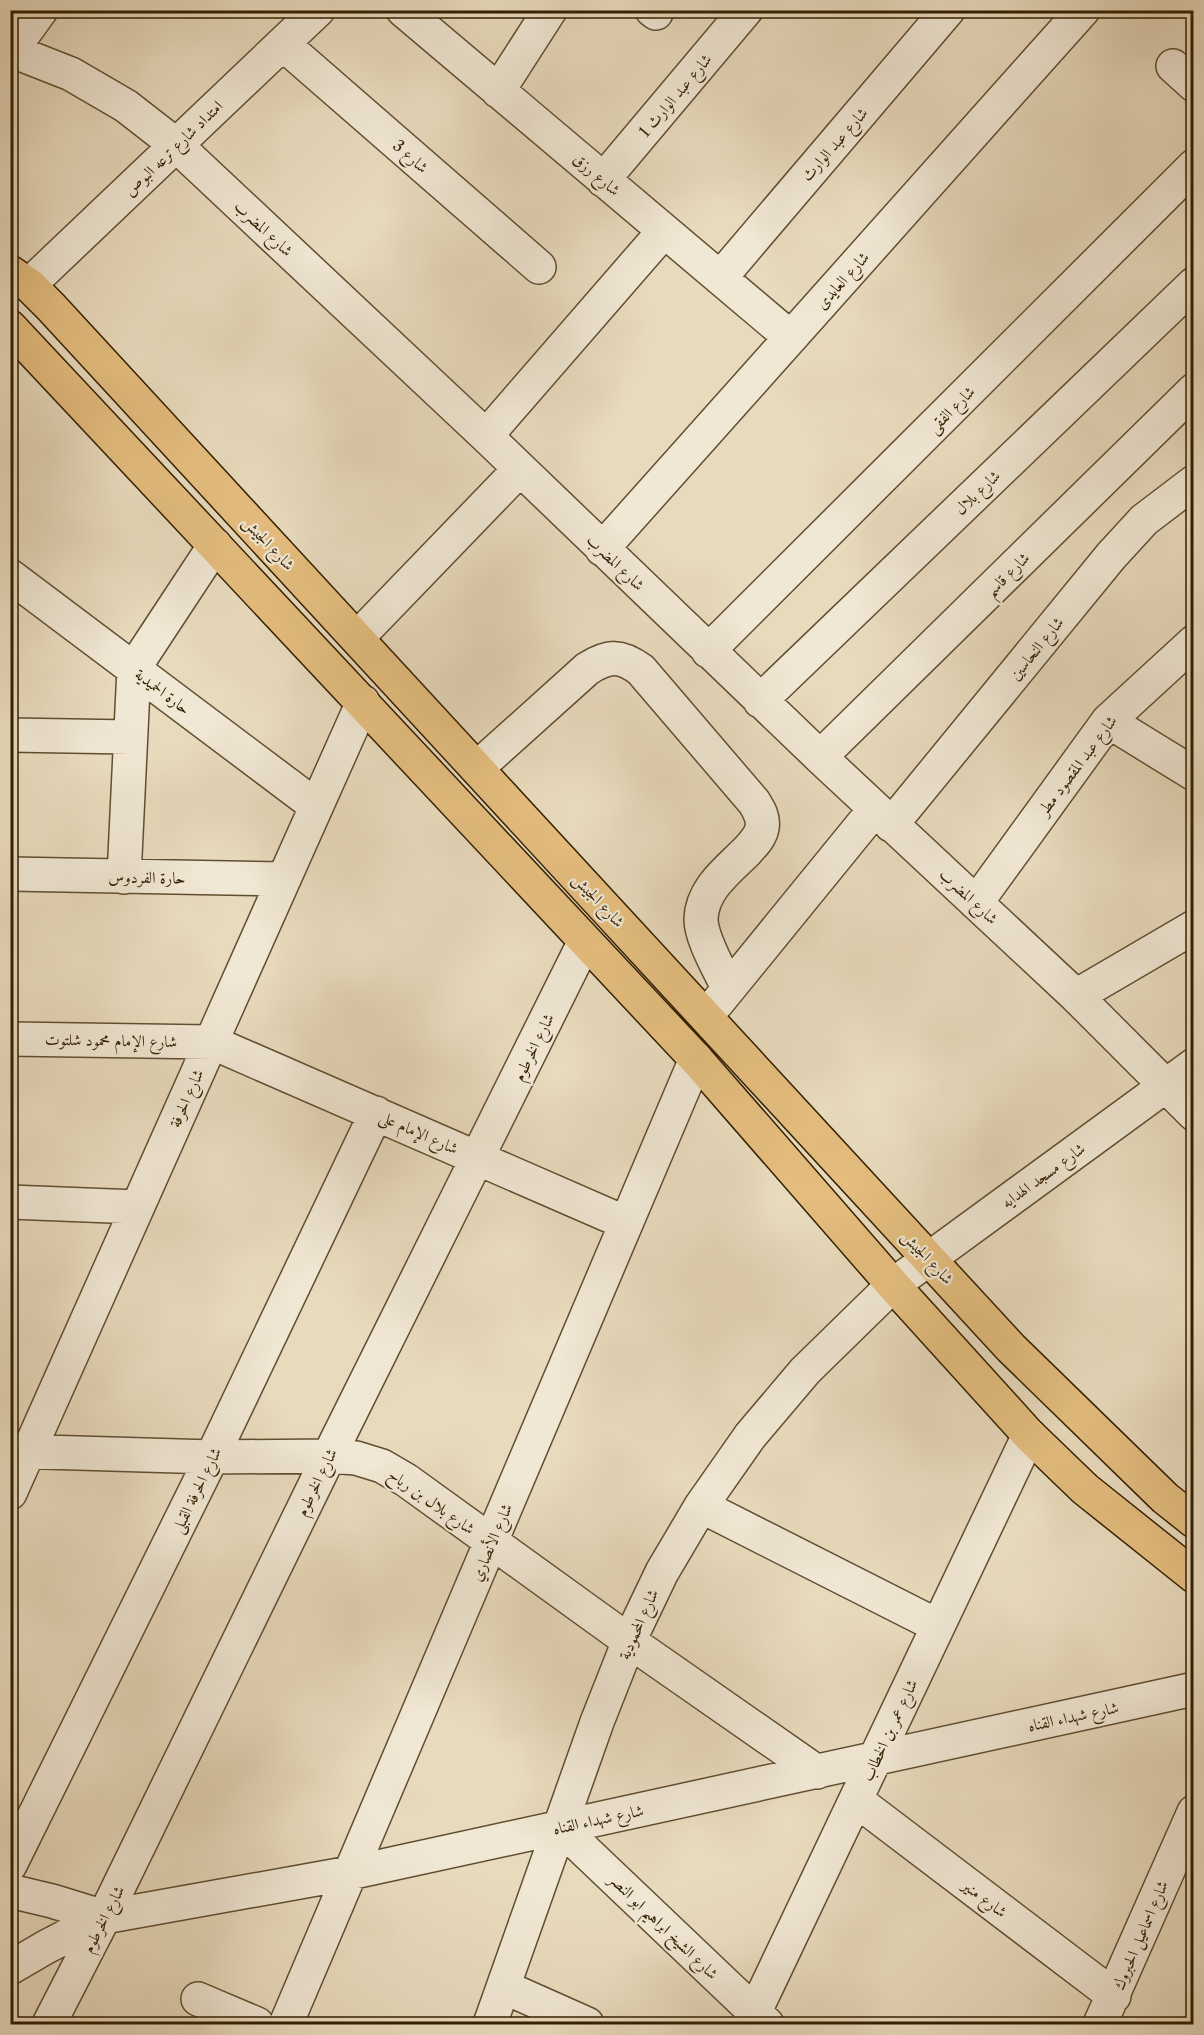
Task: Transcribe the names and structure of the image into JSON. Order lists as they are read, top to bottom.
{
  "streets": {
    "main road": ["شارع الجيش"],
    "street": [
      "شارع عبد الوارث 1",
      "شارع عبد الوارث",
      "امتداد شارع ترعه البوص",
      "شارع 3",
      "شارع رزق",
      "شارع المضرب",
      "شارع العايدى",
      "شارع الفقى",
      "شارع بلال",
      "شارع قاسم",
      "شارع النحاسين",
      "حارة الحميدية",
      "شارع عبد المقصود مطر",
      "حارة الفردوس",
      "شارع الإمام محمود شلتوت",
      "شارع الخرطوم",
      "شارع الحرفة",
      "شارع الإمام على",
      "شارع مسجد الهدايه",
      "شارع الحرفة القبلى",
      "شارع بلال بن رباح",
      "شارع الأنصاري",
      "شارع المحمودية",
      "شارع شهداء القناه",
      "شارع عمر بن الخطاب",
      "شارع منير",
      "شارع الشيخ ابراهيم ابو النصر",
      "شارع اسماعيل الحبروك"
    ]
  },
  "crossings": [
    ["شارع عبد الوارث 1", "شارع رزق"],
    ["شارع عبد الوارث", "شارع رزق"],
    ["امتداد شارع ترعه البوص", "شارع 3"],
    ["امتداد شارع ترعه البوص", "شارع المضرب"],
    ["امتداد شارع ترعه البوص", "شارع الجيش"],
    ["شارع رزق", "شارع العايدى"],
    ["شارع المضرب", "شارع العايدى"],
    ["شارع المضرب", "شارع الفقى"],
    ["شارع المضرب", "شارع بلال"],
    ["شارع المضرب", "شارع قاسم"],
    ["شارع المضرب", "شارع النحاسين"],
    ["شارع المضرب", "شارع عبد المقصود مطر"],
    ["شارع المضرب", "شارع مسجد الهدايه"],
    ["شارع الجيش", "شارع النحاسين"],
    ["شارع الجيش", "شارع مسجد الهدايه"],
    ["حارة الحميدية", "شارع الحرفة"],
    ["حارة الفردوس", "شارع الحرفة"],
    ["شارع الإمام محمود شلتوت", "شارع الحرفة"],
    ["شارع الإمام محمود شلتوت", "شارع الإمام على"],
    ["شارع الخرطوم", "شارع الإمام على"],
    ["شارع الخرطوم", "شارع بلال بن رباح"],
    ["شارع الخرطوم", "شارع شهداء القناه"],
    ["شارع الحرفة", "شارع الإمام على"],
    ["شارع الحرفة", "شارع بلال بن رباح"],
    ["شارع الإمام على", "شارع الحرفة القبلى"],
    ["شارع الإمام على", "شارع الأنصاري"],
    ["شارع مسجد الهدايه", "شارع المحمودية"],
    ["شارع الحرفة القبلى", "شارع بلال بن رباح"],
    ["شارع بلال بن رباح", "شارع الأنصاري"],
    ["شارع بلال بن رباح", "شارع المحمودية"],
    ["شارع بلال بن رباح", "شارع شهداء القناه"],
    ["شارع الأنصاري", "شارع شهداء القناه"],
    ["شارع المحمودية", "شارع شهداء القناه"],
    ["شارع المحمودية", "شارع الشيخ ابراهيم ابو النصر"],
    ["شارع شهداء القناه", "شارع عمر بن الخطاب"],
    ["شارع شهداء القناه", "شارع الشيخ ابراهيم ابو النصر"],
    ["شارع عمر بن الخطاب", "شارع منير"],
    ["شارع عمر بن الخطاب", "شارع الشيخ ابراهيم ابو النصر"],
    ["شارع منير", "شارع اسماعيل الحبروك"]
  ]
}
